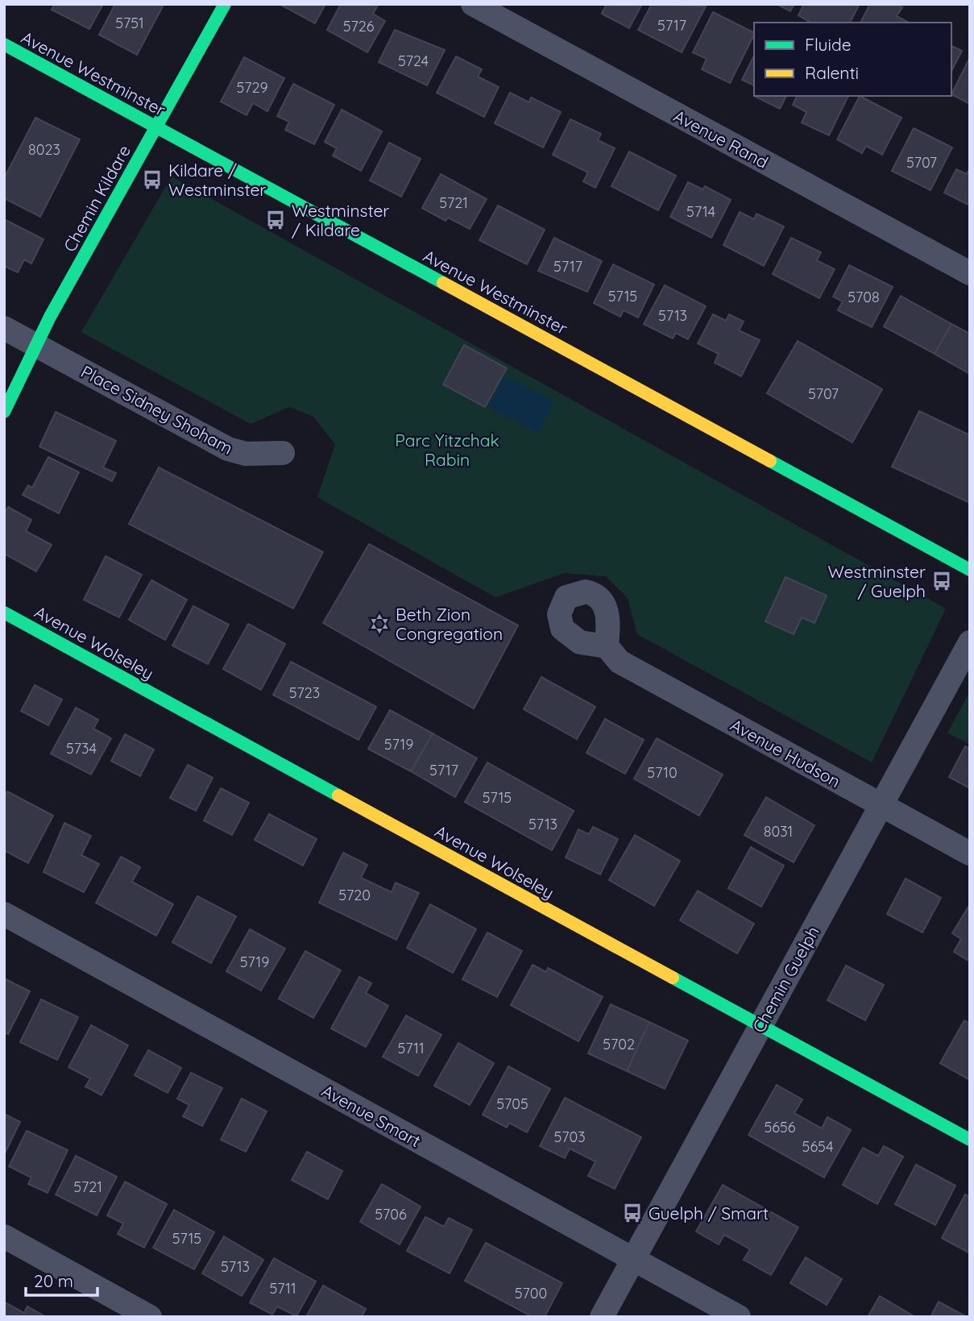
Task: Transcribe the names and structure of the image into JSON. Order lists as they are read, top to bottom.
{
  "streets": {
    "street": [
      "Avenue Westminster",
      "Avenue Rand",
      "Chemin Kildare",
      "Place Sidney Shoham",
      "Avenue Wolseley",
      "Avenue Hudson",
      "Chemin Guelph",
      "Avenue Smart"
    ]
  },
  "crossings": [
    ["Avenue Westminster", "Chemin Kildare"],
    ["Chemin Kildare", "Place Sidney Shoham"],
    ["Avenue Wolseley", "Chemin Guelph"],
    ["Avenue Hudson", "Chemin Guelph"],
    ["Chemin Guelph", "Avenue Smart"]
  ],
  "parks": ["Parc Yitzchak Rabin"],
  "places": {
    "bus stop": [
      "Kildare / Westminster",
      "Westminster / Kildare",
      "Westminster / Guelph",
      "Guelph / Smart"
    ],
    "synagogue": ["Beth Zion Congregation"]
  },
  "house_numbers": [
    "5751",
    "5717",
    "5726",
    "5724",
    "5729",
    "8023",
    "5707",
    "5721",
    "5714",
    "5717",
    "5715",
    "5708",
    "5713",
    "5707",
    "5723",
    "5719",
    "5734",
    "5717",
    "5710",
    "5715",
    "5713",
    "8031",
    "5720",
    "5719",
    "5702",
    "5711",
    "5705",
    "5656",
    "5703",
    "5654",
    "5721",
    "5706",
    "5715",
    "5713",
    "5711",
    "5700"
  ],
  "legend": ["Fluide", "Ralenti"],
  "scale_bar": "20 m"
}
